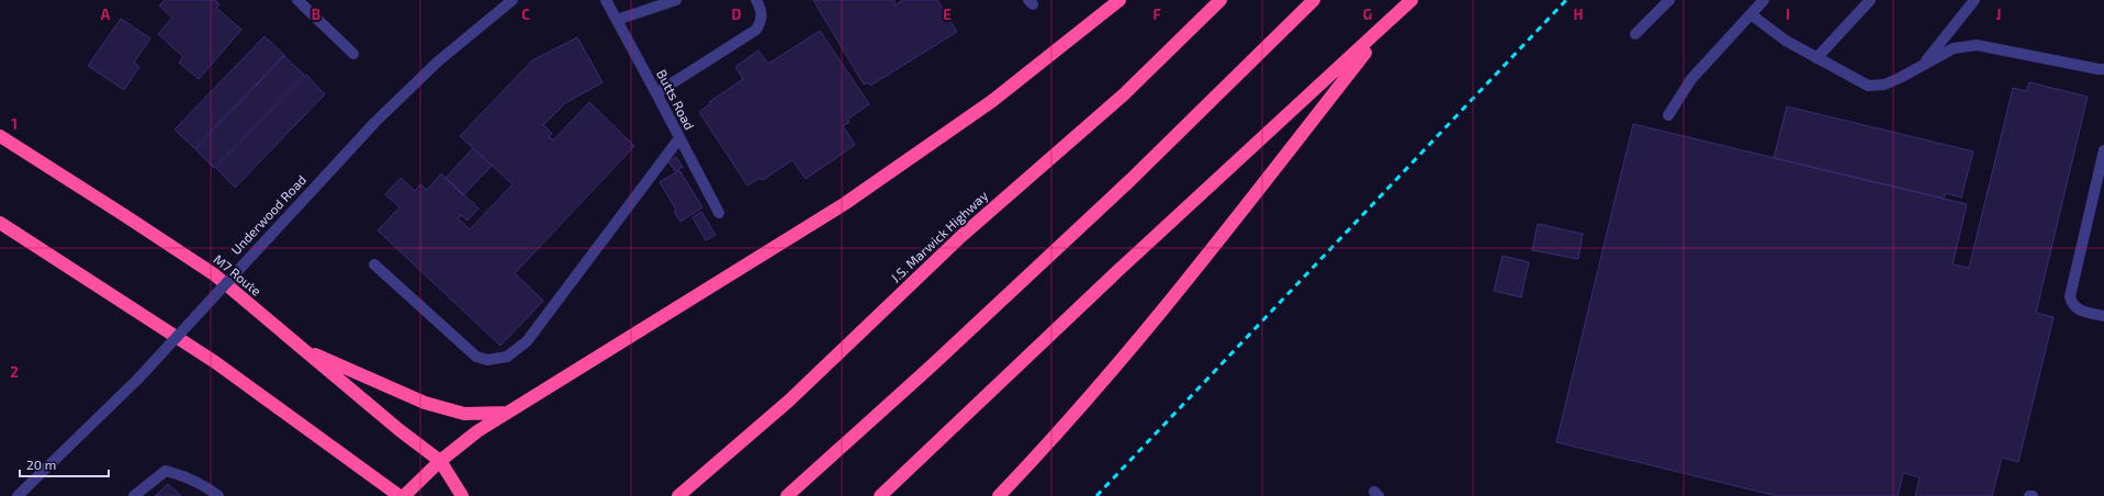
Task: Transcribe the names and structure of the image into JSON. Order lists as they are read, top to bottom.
{
  "streets": {
    "highway": ["J.S. Marwick Highway", "M7 Route"],
    "street": ["Butts Road", "Underwood Road"]
  },
  "scale_bar": "20 m",
  "grid": {
    "columns": [
      "A",
      "B",
      "C",
      "D",
      "E",
      "F",
      "G",
      "H",
      "I",
      "J"
    ],
    "rows": ["1", "2"]
  }
}
